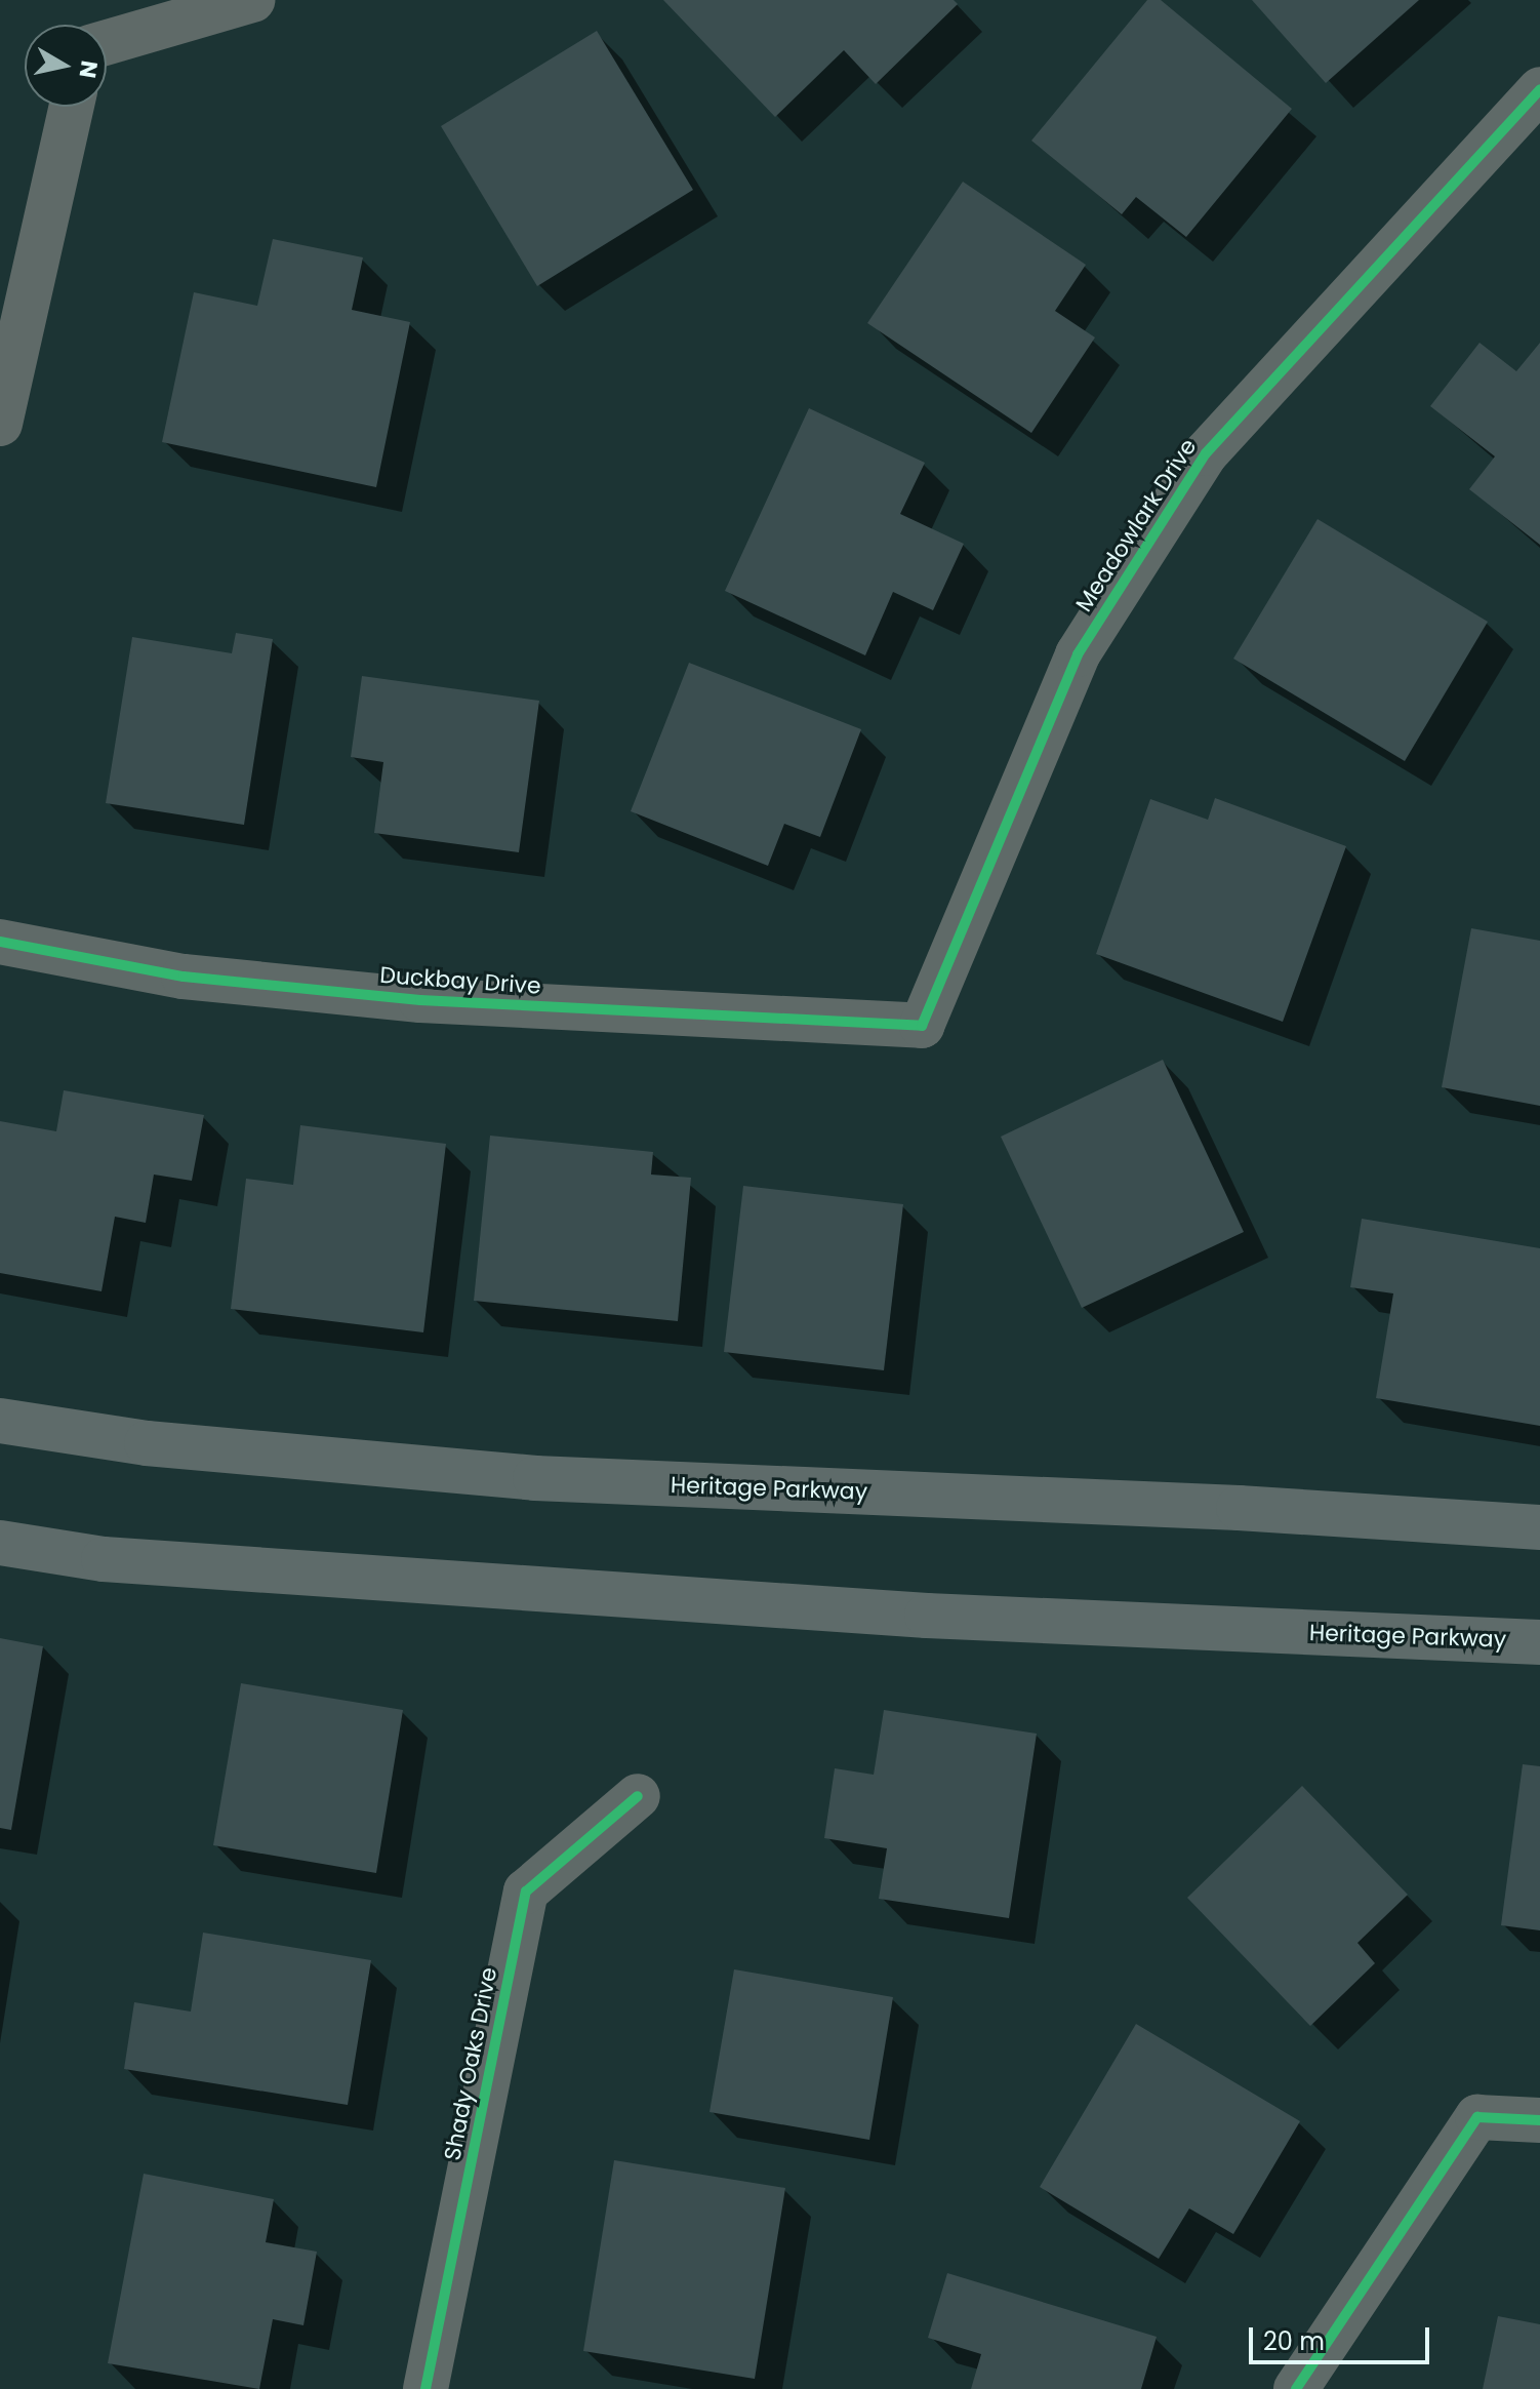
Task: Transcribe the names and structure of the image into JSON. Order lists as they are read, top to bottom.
{
  "streets": {
    "main road": ["Heritage Parkway"],
    "street": ["Meadowlark Drive", "Duckbay Drive", "Shady Oaks Drive"]
  },
  "crossings": [
    ["Meadowlark Drive", "Duckbay Drive"]
  ],
  "scale_bar": "20 m",
  "north": "right"
}
